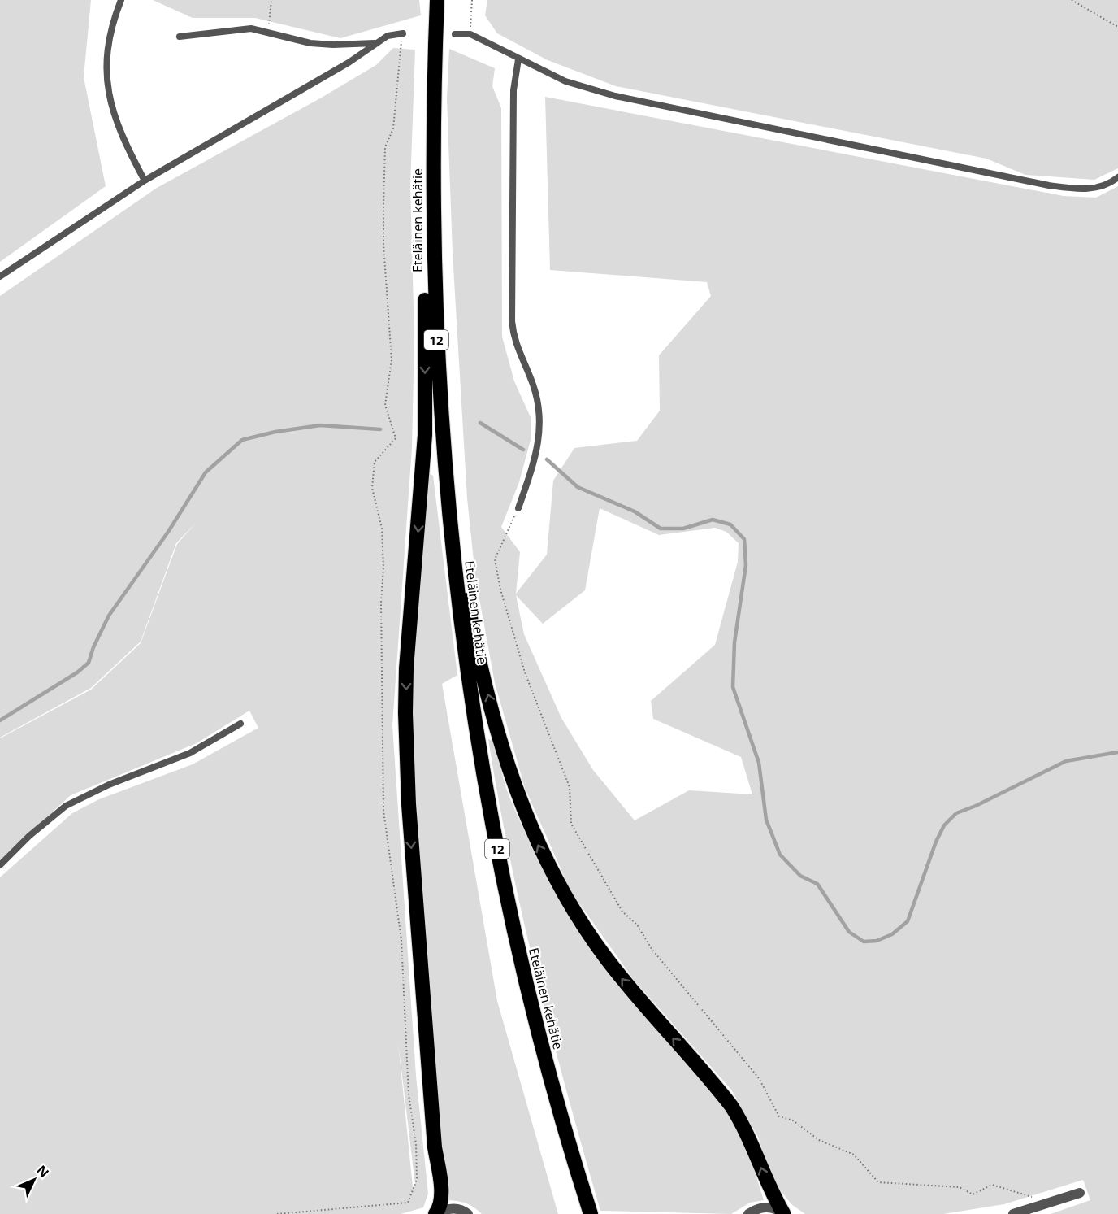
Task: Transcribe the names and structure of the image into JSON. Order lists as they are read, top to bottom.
{
  "streets": {
    "highway": ["Eteläinen kehätie", "12"]
  },
  "north": "top right"
}
